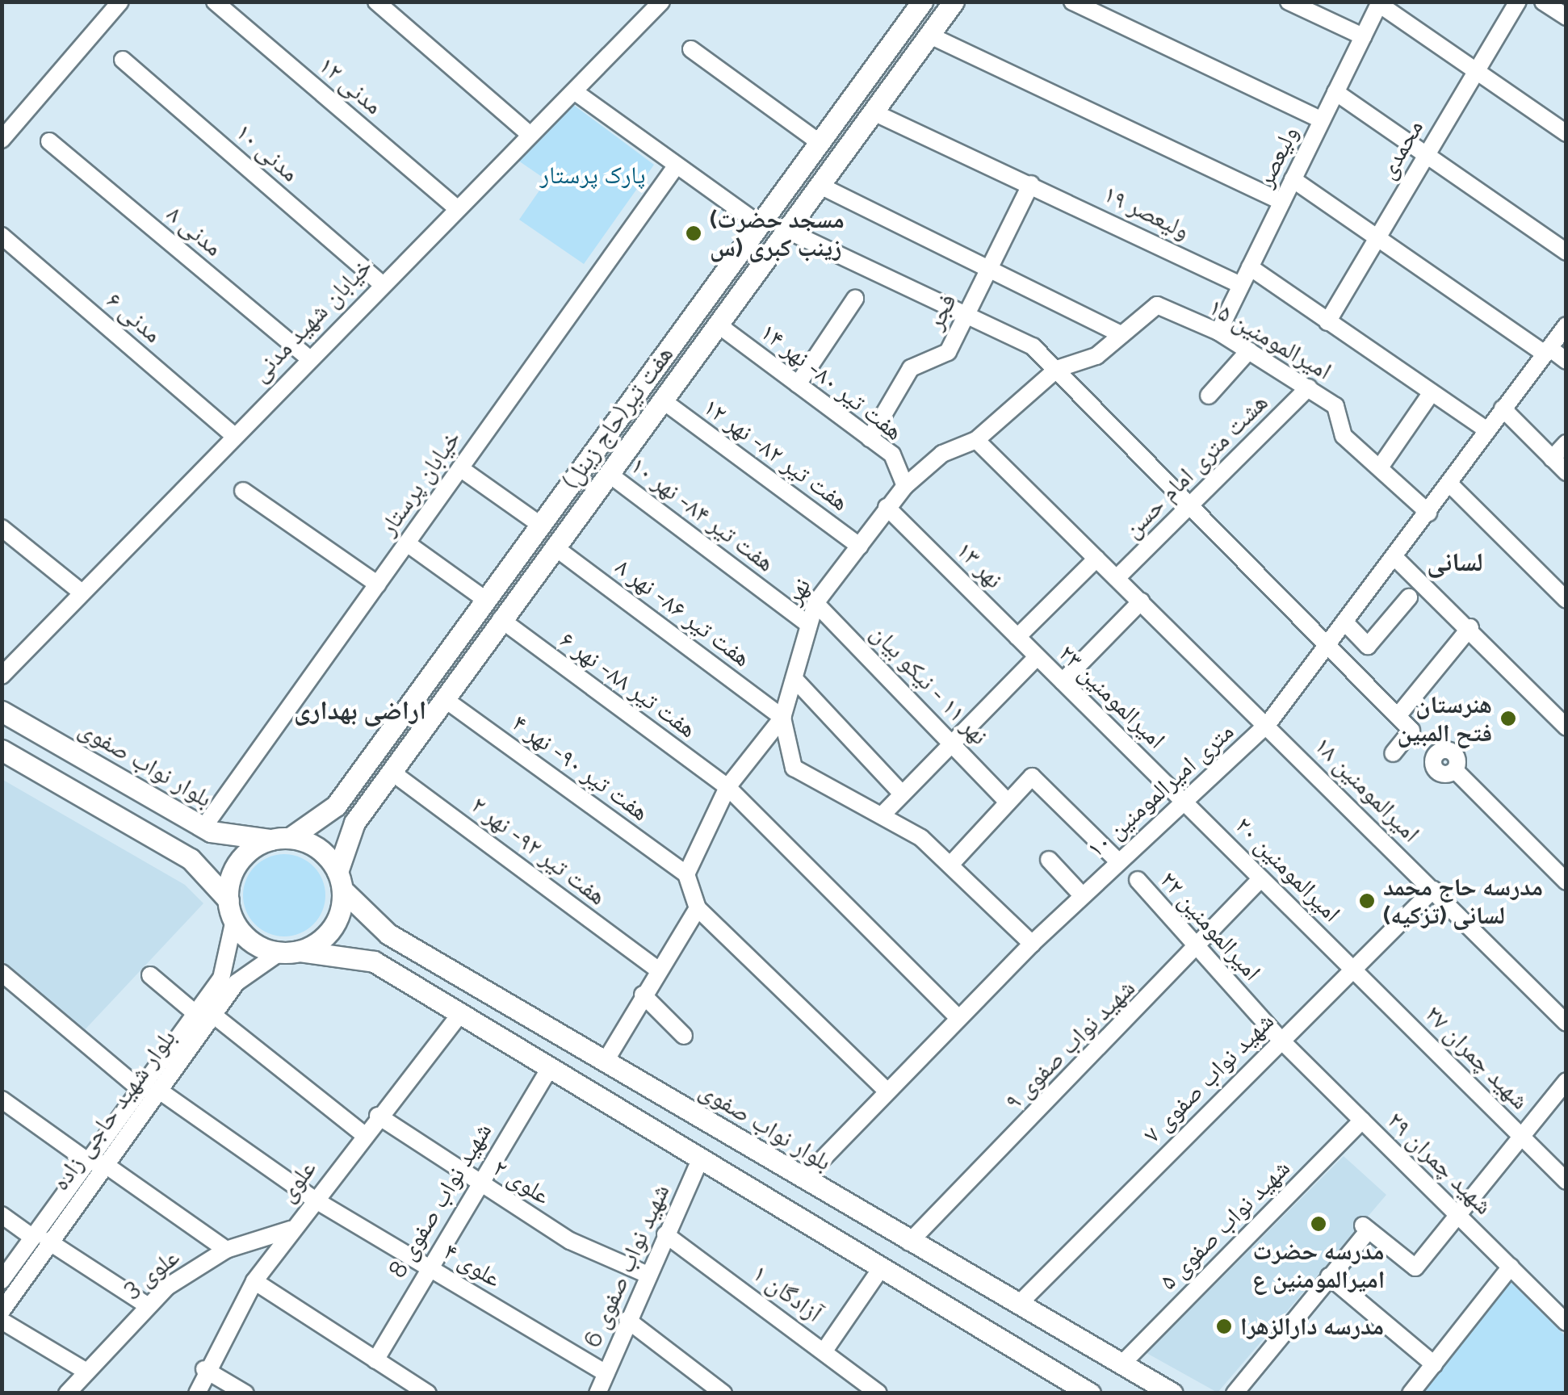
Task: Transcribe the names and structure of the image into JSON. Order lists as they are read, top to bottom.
{
  "streets": {
    "main road": ["هفت تیر(حاج زینل)", "بلوار نواب صفوی"],
    "street": [
      "مدنی ۱۲",
      "محمدی",
      "مدنی ۱۰",
      "ولیعصر",
      "ولیعصر ۱۹",
      "مدنی ۸",
      "فجر",
      "مدنی ۶",
      "خیابان شهید مدنی",
      "امیرالمومنین ۱۵",
      "هفت تیر ۸۰- نهر ۱۴",
      "هفت تیر ۸۲- نهر ۱۲",
      "هشت متری امام حسن",
      "خیابان پرستار",
      "هفت تیر ۸۴- نهر ۱۰",
      "نهر ۱۳",
      "نهر",
      "هفت تیر ۸۶- نهر ۸",
      "هفت تیر ۸۸- نهر ۶",
      "نهر ۱۱ - نیکو بیان",
      "امیرالمومنین ۲۳",
      "هفت تیر ۹۰- نهر ۴",
      "امیرالمومنین ۱۸",
      "۱۰ متری امیرالمومنین",
      "هفت تیر ۹۲- نهر ۲",
      "امیرالمومنین ۲۰",
      "امیرالمومنین ۲۲",
      "شهید نواب صفوی ۹",
      "شهید چمران ۲۷",
      "شهید نواب صفوی ۷",
      "بلوار شهید حاجی زاده",
      "شهید چمران ۲۹",
      "علوی",
      "علوی ۲",
      "شهید نواب صفوی 8",
      "شهید نواب صفوی ۵",
      "علوی ۴",
      "شهید نواب صفوی 6",
      "علوی 3",
      "آزادگان ۱"
    ]
  },
  "crossings": [
    ["مدنی ۱۲", "خیابان شهید مدنی"],
    ["مدنی ۱۰", "خیابان شهید مدنی"],
    ["ولیعصر", "ولیعصر ۱۹"],
    ["ولیعصر", "امیرالمومنین ۱۵"],
    ["ولیعصر ۱۹", "فجر"],
    ["ولیعصر ۱۹", "هفت تیر(حاج زینل)"],
    ["مدنی ۸", "خیابان شهید مدنی"],
    ["فجر", "هفت تیر ۸۰- نهر ۱۴"],
    ["مدنی ۶", "خیابان شهید مدنی"],
    ["امیرالمومنین ۱۵", "هشت متری امام حسن"],
    ["امیرالمومنین ۱۵", "نهر"],
    ["امیرالمومنین ۱۵", "۱۰ متری امیرالمومنین"],
    ["هفت تیر ۸۰- نهر ۱۴", "هفت تیر(حاج زینل)"],
    ["هفت تیر ۸۰- نهر ۱۴", "نهر"],
    ["هفت تیر(حاج زینل)", "هفت تیر ۸۲- نهر ۱۲"],
    ["هفت تیر(حاج زینل)", "هفت تیر ۸۴- نهر ۱۰"],
    ["هفت تیر(حاج زینل)", "هفت تیر ۸۶- نهر ۸"],
    ["هفت تیر(حاج زینل)", "هفت تیر ۸۸- نهر ۶"],
    ["هفت تیر(حاج زینل)", "بلوار نواب صفوی"],
    ["هفت تیر(حاج زینل)", "هفت تیر ۹۰- نهر ۴"],
    ["هفت تیر(حاج زینل)", "هفت تیر ۹۲- نهر ۲"],
    ["هفت تیر(حاج زینل)", "بلوار شهید حاجی زاده"],
    ["هفت تیر ۸۲- نهر ۱۲", "نهر"],
    ["هشت متری امام حسن", "امیرالمومنین ۱۸"],
    ["خیابان پرستار", "بلوار نواب صفوی"],
    ["هفت تیر ۸۴- نهر ۱۰", "نهر"],
    ["نهر ۱۳", "نهر"],
    ["نهر ۱۳", "امیرالمومنین ۲۳"],
    ["نهر", "هفت تیر ۸۶- نهر ۸"],
    ["نهر", "هفت تیر ۸۸- نهر ۶"],
    ["نهر", "نهر ۱۱ - نیکو بیان"],
    ["نهر", "هفت تیر ۹۰- نهر ۴"],
    ["نهر", "امیرالمومنین ۱۸"],
    ["هفت تیر ۸۸- نهر ۶", "۱۰ متری امیرالمومنین"],
    ["امیرالمومنین ۲۳", "۱۰ متری امیرالمومنین"],
    ["امیرالمومنین ۲۳", "امیرالمومنین ۲۰"],
    ["بلوار نواب صفوی", "۱۰ متری امیرالمومنین"],
    ["بلوار نواب صفوی", "شهید نواب صفوی ۹"],
    ["بلوار نواب صفوی", "شهید نواب صفوی ۷"],
    ["بلوار نواب صفوی", "بلوار شهید حاجی زاده"],
    ["بلوار نواب صفوی", "شهید نواب صفوی ۵"],
    ["امیرالمومنین ۱۸", "۱۰ متری امیرالمومنین"],
    ["امیرالمومنین ۱۸", "شهید نواب صفوی ۷"],
    ["۱۰ متری امیرالمومنین", "امیرالمومنین ۲۰"],
    ["امیرالمومنین ۲۰", "شهید نواب صفوی ۹"],
    ["امیرالمومنین ۲۰", "شهید چمران ۲۷"],
    ["امیرالمومنین ۲۰", "شهید نواب صفوی ۷"],
    ["امیرالمومنین ۲۲", "شهید نواب صفوی ۹"],
    ["امیرالمومنین ۲۲", "شهید نواب صفوی ۷"],
    ["امیرالمومنین ۲۲", "شهید چمران ۲۹"],
    ["شهید چمران ۲۷", "شهید نواب صفوی ۷"],
    ["شهید نواب صفوی ۷", "شهید چمران ۲۹"],
    ["بلوار شهید حاجی زاده", "علوی ۴"],
    ["شهید چمران ۲۹", "شهید نواب صفوی ۵"],
    ["علوی", "علوی ۲"],
    ["علوی", "علوی ۴"],
    ["علوی", "علوی 3"],
    ["علوی ۲", "شهید نواب صفوی 8"],
    ["علوی ۲", "شهید نواب صفوی 6"],
    ["شهید نواب صفوی 8", "علوی ۴"],
    ["علوی ۴", "شهید نواب صفوی 6"],
    ["شهید نواب صفوی 6", "آزادگان ۱"]
  ],
  "districts": ["لسانی", "اراضی بهداری"],
  "parks": ["پارک پرستار"],
  "places": [
    "(مسجد حضرت زینب کبری (س",
    "هنرستان فتح المبین",
    "مدرسه حاج محمد لسانی (تزکیه)",
    "مدرسه حضرت امیرالمومنین ع",
    "مدرسه دارالزهرا"
  ]
}
